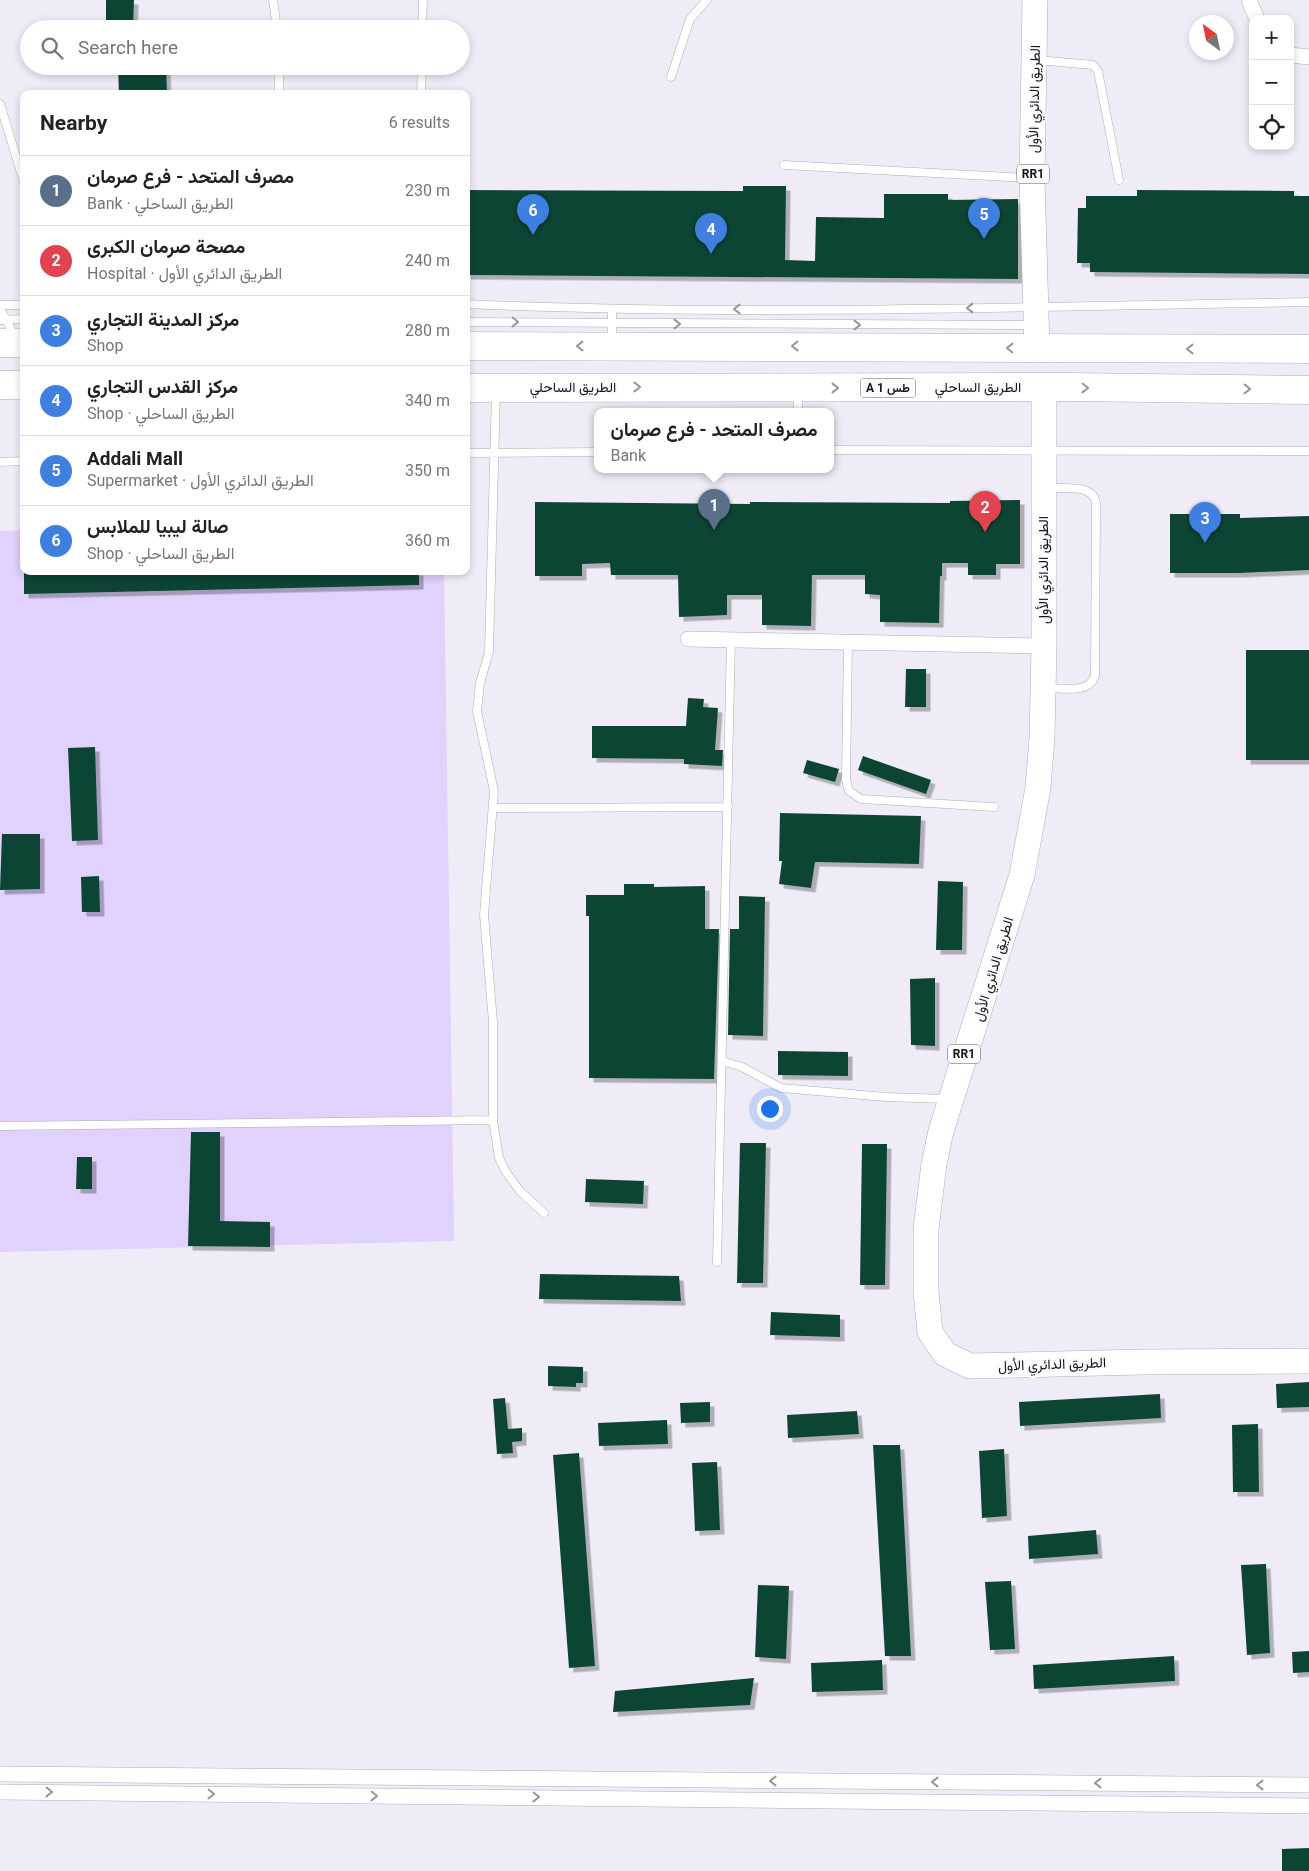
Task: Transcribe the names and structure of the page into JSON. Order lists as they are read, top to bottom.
{
  "streets": {
    "highway": ["الطريق الساحلي", "A 1 طس"],
    "main road": ["الطريق الدائري الأول", "RR1"]
  },
  "crossings": [
    ["الطريق الدائري الأول", "الطريق الساحلي"]
  ],
  "north": "top left",
  "page": {
    "map_buttons": ["+", "−"],
    "search": "Search here",
    "heading": ["Nearby", "6 results"],
    "list": [
      {
        "mark": "1",
        "name": "مصرف المتحد - فرع صرمان",
        "note": "Bank · الطريق الساحلي",
        "value": "230 m"
      },
      {
        "mark": "2",
        "name": "مصحة صرمان الكبرى",
        "note": "Hospital · الطريق الدائري الأول",
        "value": "240 m"
      },
      {
        "mark": "3",
        "name": "مركز المدينة التجاري",
        "note": "Shop",
        "value": "280 m"
      },
      {
        "mark": "4",
        "name": "مركز القدس التجاري",
        "note": "Shop · الطريق الساحلي",
        "value": "340 m"
      },
      {
        "mark": "5",
        "name": "Addali Mall",
        "note": "Supermarket · الطريق الدائري الأول",
        "value": "350 m"
      },
      {
        "mark": "6",
        "name": "صالة ليبيا للملابس",
        "note": "Shop · الطريق الساحلي",
        "value": "360 m"
      }
    ],
    "pins": [
      "6",
      "5",
      "4",
      "1",
      "2",
      "3"
    ],
    "popup": ["مصرف المتحد - فرع صرمان", "Bank"]
  }
}
